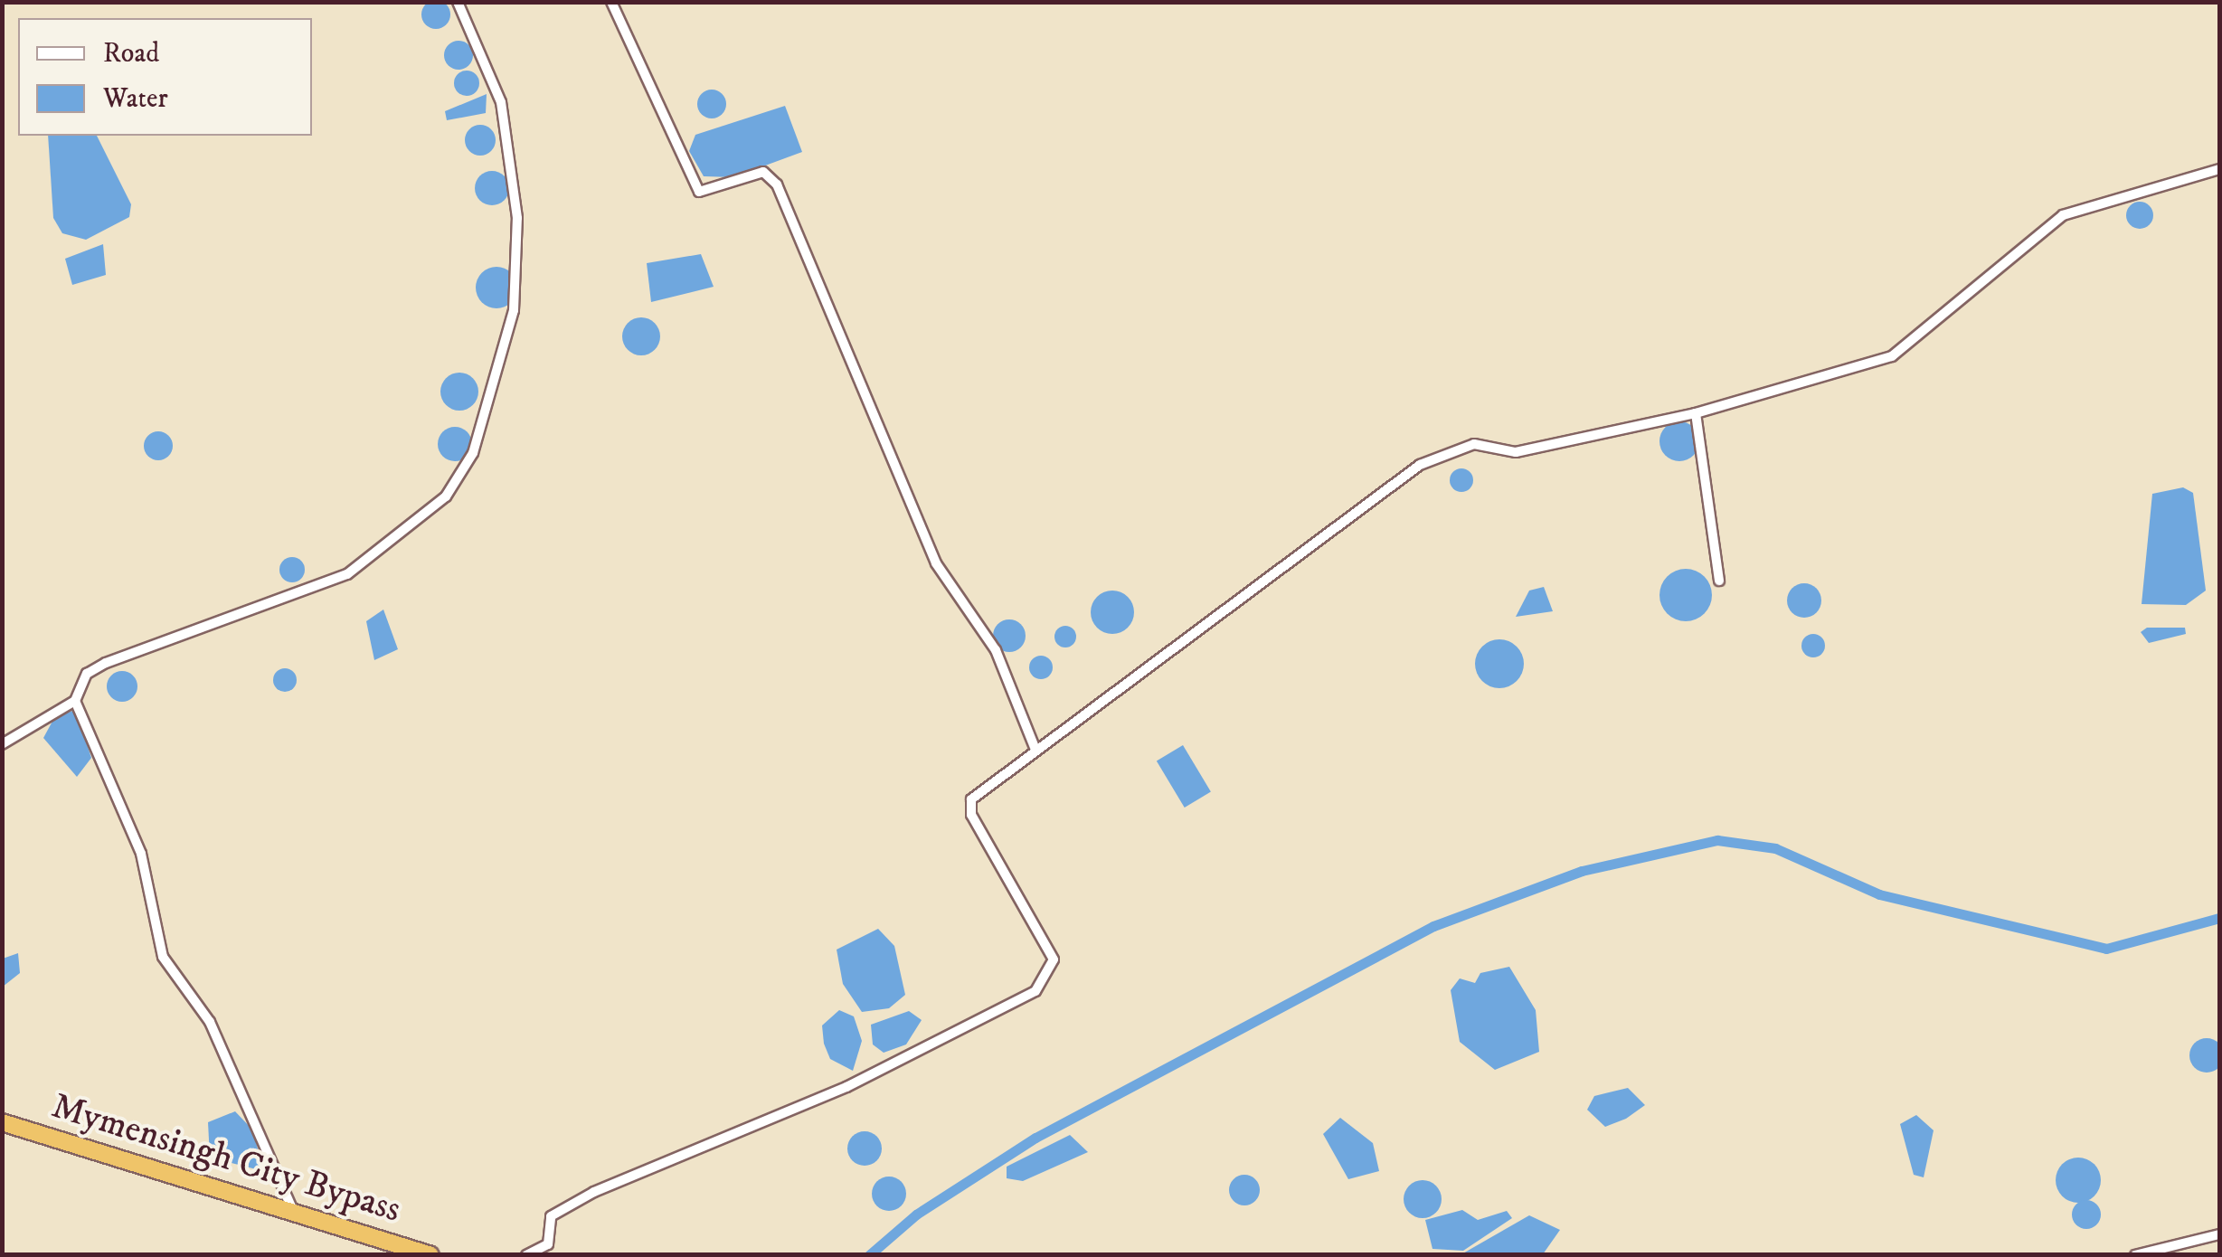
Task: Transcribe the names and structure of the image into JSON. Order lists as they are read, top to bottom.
{
  "streets": {
    "highway": ["Mymensingh City Bypass"]
  },
  "legend": ["Road", "Water"]
}
